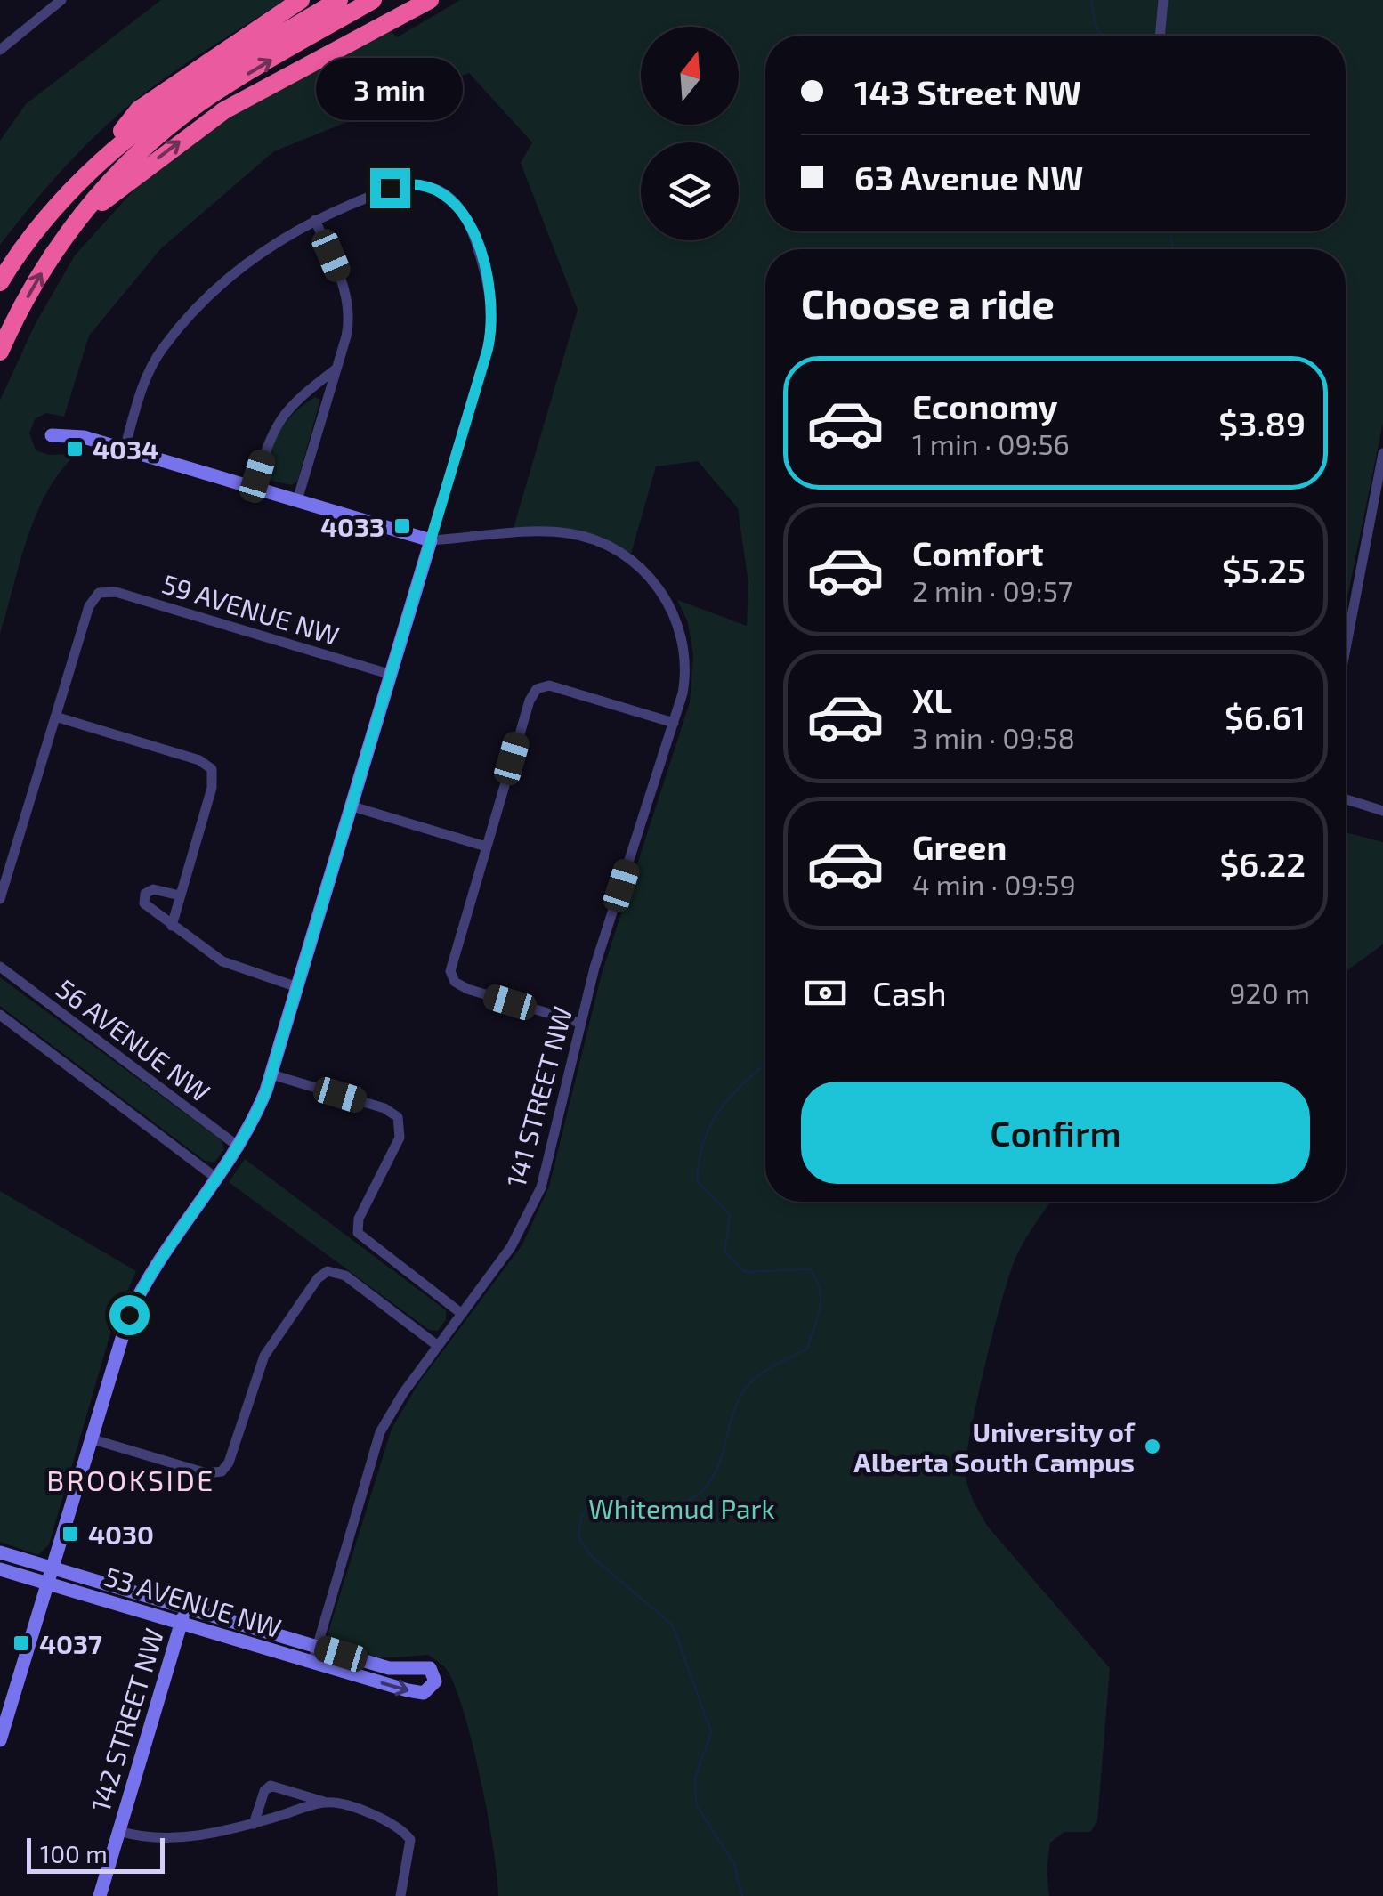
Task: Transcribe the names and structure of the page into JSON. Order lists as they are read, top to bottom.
{
  "streets": {
    "street": [
      "59 AVENUE NW",
      "56 AVENUE NW",
      "141 STREET NW",
      "53 AVENUE NW",
      "142 STREET NW"
    ]
  },
  "crossings": [
    ["141 STREET NW", "53 AVENUE NW"],
    ["53 AVENUE NW", "142 STREET NW"]
  ],
  "districts": ["BROOKSIDE"],
  "parks": ["Whitemud Park"],
  "places": {
    "transit": [
      "4034",
      "4033",
      "4030",
      "4037"
    ],
    "other": ["University of Alberta South Campus"]
  },
  "scale_bar": "100 m",
  "north": "top",
  "page": {
    "banner": ["143 Street NW", "63 Avenue NW"],
    "bubble": "3 min",
    "heading": "Choose a ride",
    "list": [
      {
        "name": "Economy",
        "note": "1 min · 09:56",
        "value": "$3.89"
      },
      {
        "name": "Comfort",
        "note": "2 min · 09:57",
        "value": "$5.25"
      },
      {
        "name": "XL",
        "note": "3 min · 09:58",
        "value": "$6.61"
      },
      {
        "name": "Green",
        "note": "4 min · 09:59",
        "value": "$6.22"
      }
    ],
    "pay": ["Cash", "920 m"],
    "buttons": "Confirm",
    "scale": "100 m"
  }
}
